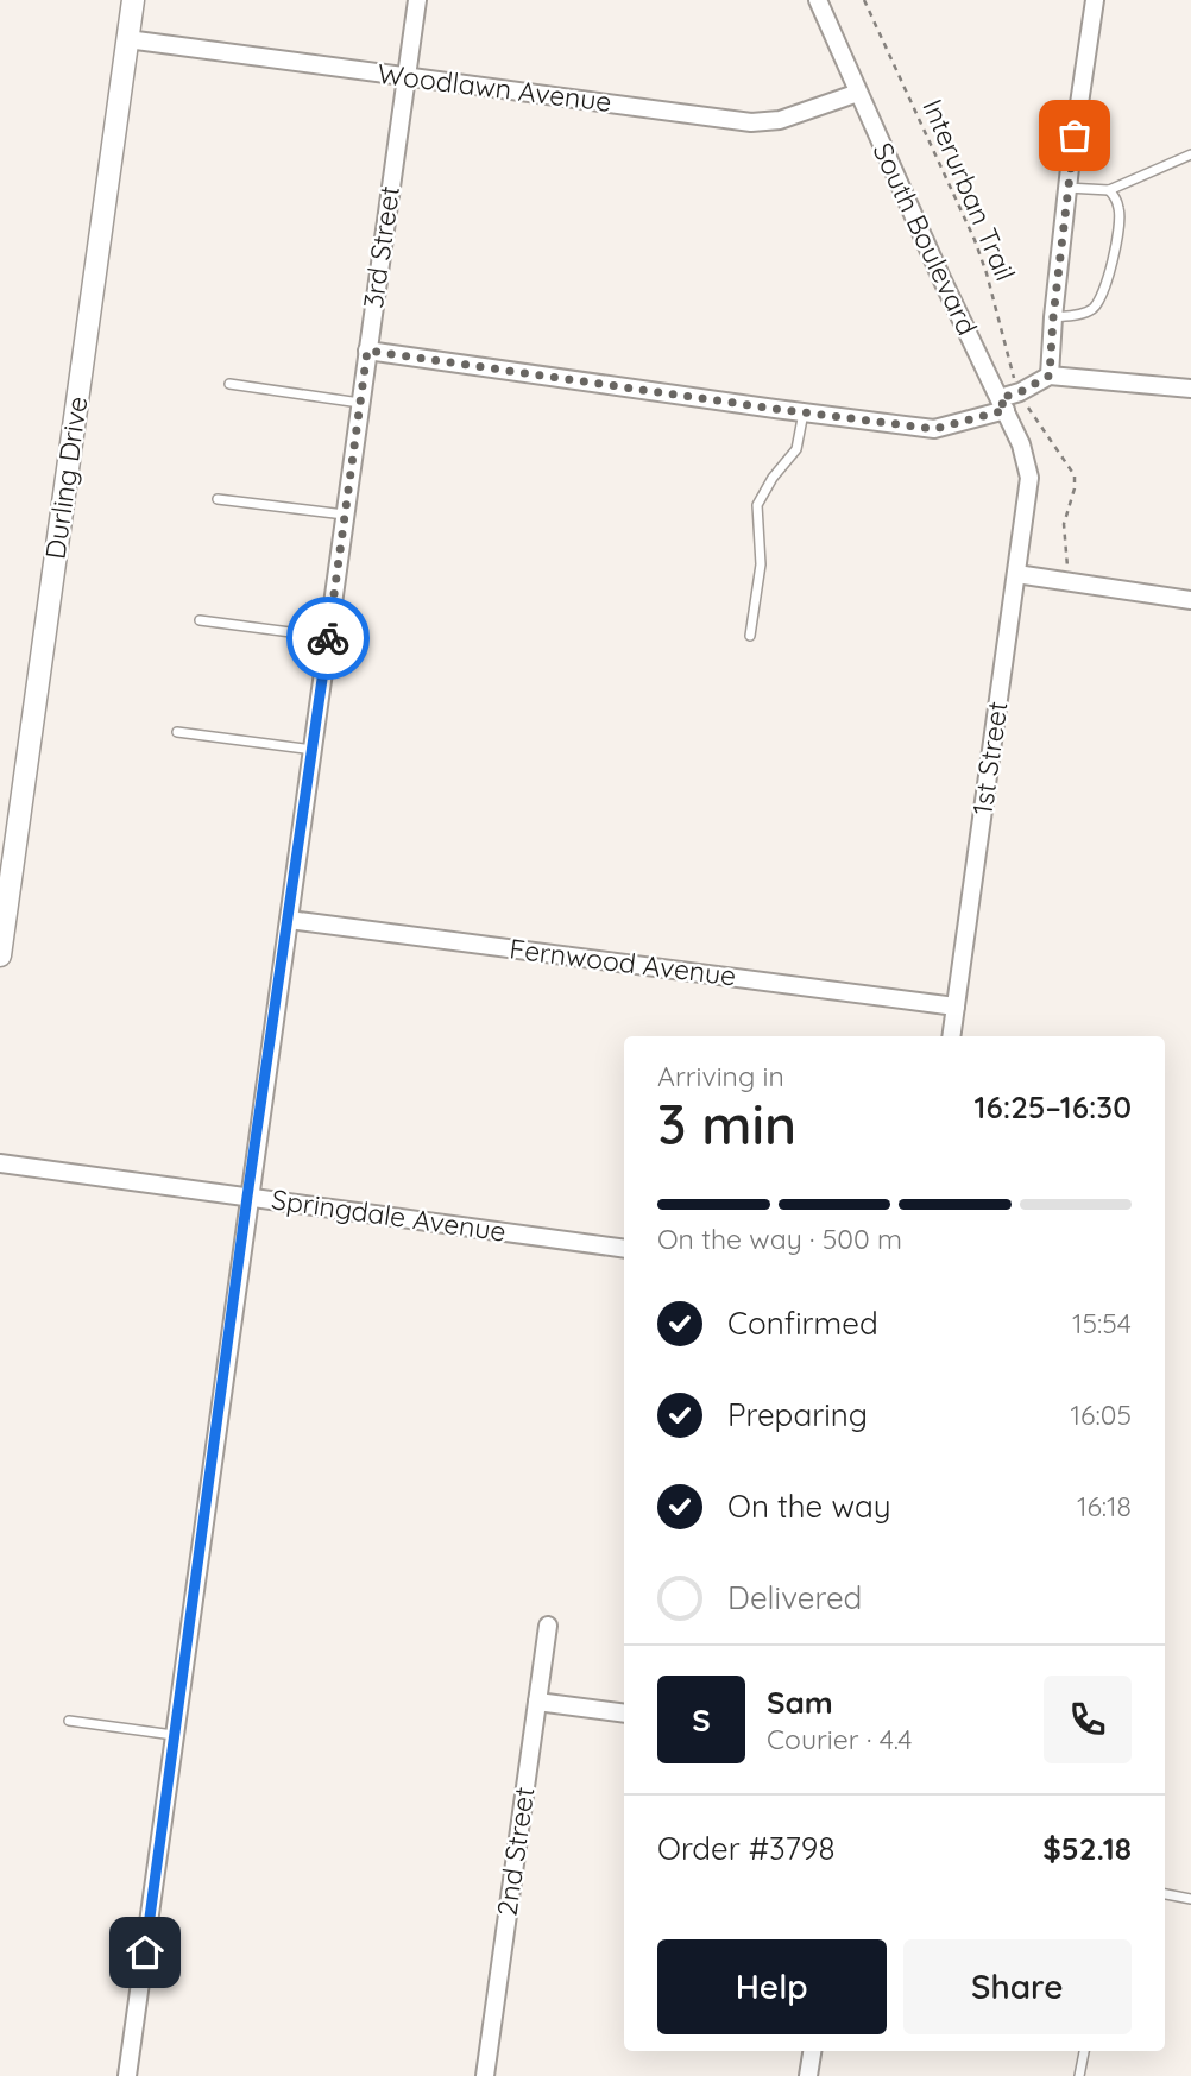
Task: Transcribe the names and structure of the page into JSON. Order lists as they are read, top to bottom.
{
  "streets": {
    "street": [
      "Woodlawn Avenue",
      "South Boulevard",
      "3rd Street",
      "Durling Drive",
      "1st Street",
      "Fernwood Avenue",
      "Springdale Avenue",
      "2nd Street"
    ],
    "path": ["Interurban Trail"]
  },
  "crossings": [
    ["Woodlawn Avenue", "South Boulevard"],
    ["Woodlawn Avenue", "3rd Street"],
    ["Woodlawn Avenue", "Durling Drive"],
    ["South Boulevard", "1st Street"],
    ["3rd Street", "Fernwood Avenue"],
    ["3rd Street", "Springdale Avenue"],
    ["1st Street", "Fernwood Avenue"]
  ],
  "page": {
    "heading": ["3 min", "Arriving in", "16:25–16:30"],
    "panel": [
      "Sam",
      "Courier · 4.4",
      "Order #3798",
      "$52.18"
    ],
    "bar": "On the way · 500 m",
    "list": [
      ["Confirmed", "15:54"],
      ["Preparing", "16:05"],
      ["On the way", "16:18"],
      "Delivered"
    ],
    "round": "S",
    "buttons": ["Help", "Share"]
  }
}
